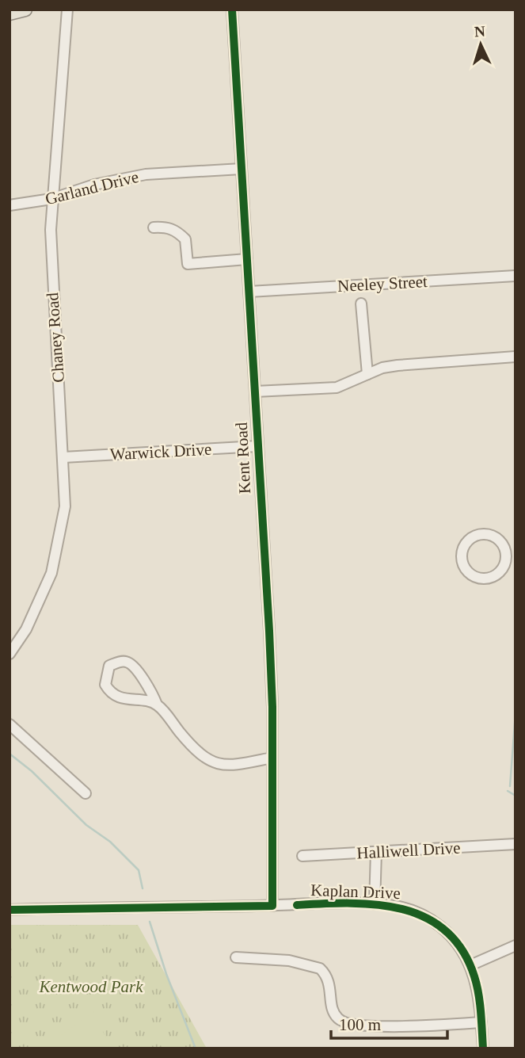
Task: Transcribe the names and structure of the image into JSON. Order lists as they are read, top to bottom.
{
  "streets": {
    "street": [
      "Garland Drive",
      "Neeley Street",
      "Chaney Road",
      "Warwick Drive",
      "Kent Road",
      "Halliwell Drive",
      "Kaplan Drive"
    ]
  },
  "crossings": [
    ["Garland Drive", "Chaney Road"],
    ["Garland Drive", "Kent Road"],
    ["Neeley Street", "Kent Road"],
    ["Chaney Road", "Warwick Drive"],
    ["Warwick Drive", "Kent Road"],
    ["Kent Road", "Kaplan Drive"]
  ],
  "parks": ["Kentwood Park"],
  "scale_bar": "100 m",
  "north": "top"
}
